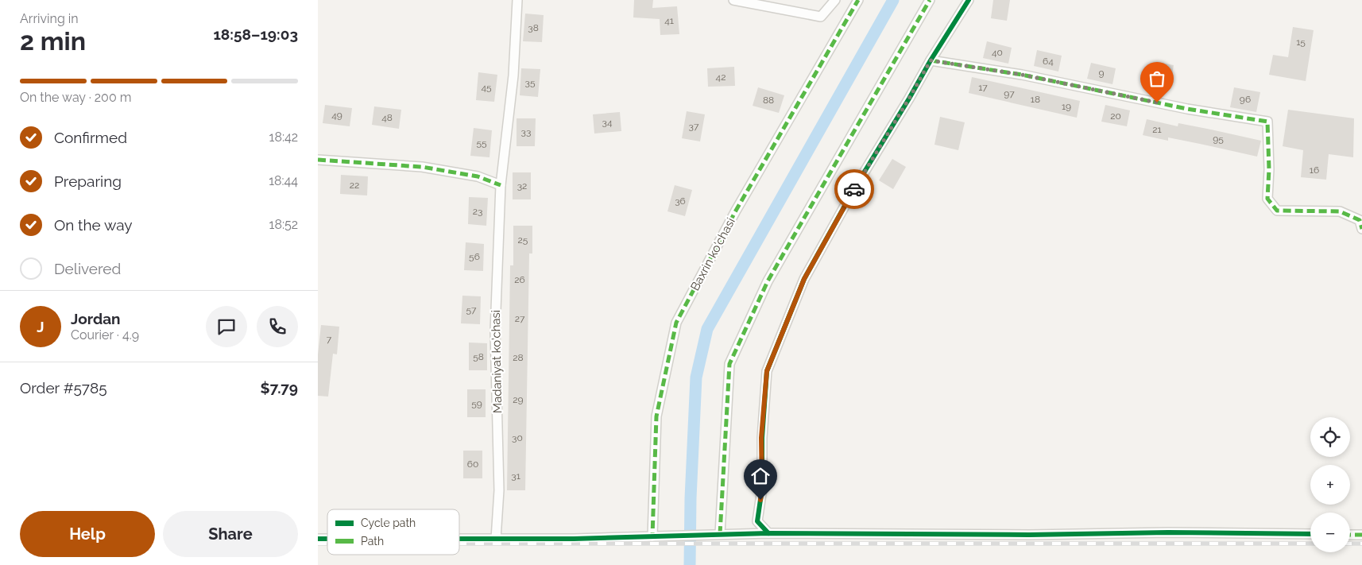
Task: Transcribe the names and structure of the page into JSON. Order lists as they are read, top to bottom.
{
  "streets": {
    "street": ["Baxrin ko'chasi", "Madaniyat ko'chasi"]
  },
  "house_numbers": [
    "41",
    "38",
    "15",
    "40",
    "64",
    "9",
    "42",
    "35",
    "45",
    "17",
    "97",
    "18",
    "96",
    "88",
    "19",
    "49",
    "20",
    "48",
    "34",
    "37",
    "21",
    "33",
    "95",
    "55",
    "16",
    "22",
    "32",
    "36",
    "23",
    "25",
    "56",
    "26",
    "57",
    "27",
    "7",
    "58",
    "28",
    "29",
    "59",
    "30",
    "60",
    "31"
  ],
  "legend": ["Cycle path", "Path"],
  "page": {
    "heading": ["2 min", "Arriving in", "18:58–19:03"],
    "panel": [
      "Jordan",
      "Courier · 4.9",
      "Order #5785",
      "$7.79"
    ],
    "bar": "On the way · 200 m",
    "list": [
      ["Confirmed", "18:42"],
      ["Preparing", "18:44"],
      ["On the way", "18:52"],
      "Delivered"
    ],
    "round": "J",
    "map_buttons": ["+", "−"],
    "buttons": ["Help", "Share"]
  }
}
